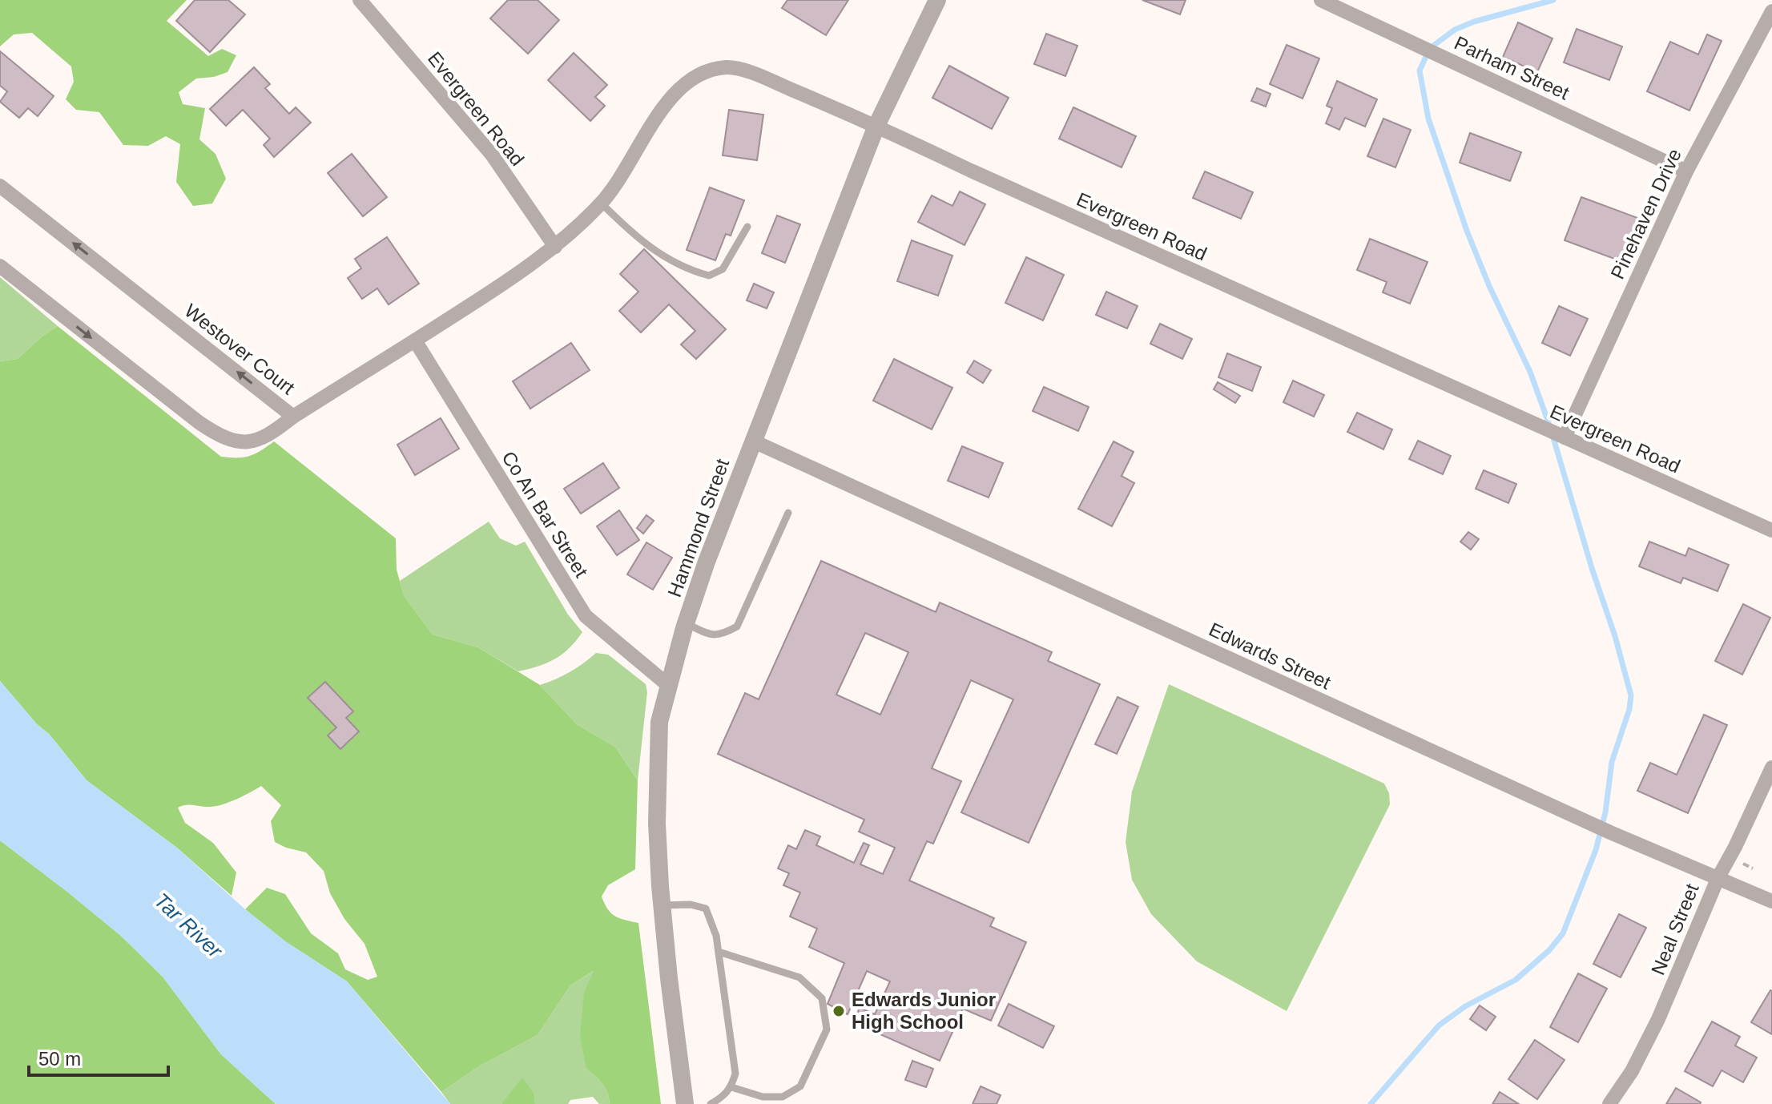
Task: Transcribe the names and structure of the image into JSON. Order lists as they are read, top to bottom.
{
  "streets": {
    "street": [
      "Parham Street",
      "Evergreen Road",
      "Pinehaven Drive",
      "Westover Court",
      "Co An Bar Street",
      "Hammond Street",
      "Edwards Street",
      "Neal Street"
    ]
  },
  "crossings": [
    ["Parham Street", "Pinehaven Drive"],
    ["Evergreen Road", "Pinehaven Drive"],
    ["Evergreen Road", "Westover Court"],
    ["Evergreen Road", "Co An Bar Street"],
    ["Evergreen Road", "Hammond Street"],
    ["Co An Bar Street", "Hammond Street"],
    ["Hammond Street", "Edwards Street"],
    ["Edwards Street", "Neal Street"]
  ],
  "water": ["Tar River"],
  "places": ["Edwards Junior High School"],
  "scale_bar": "50 m"
}
